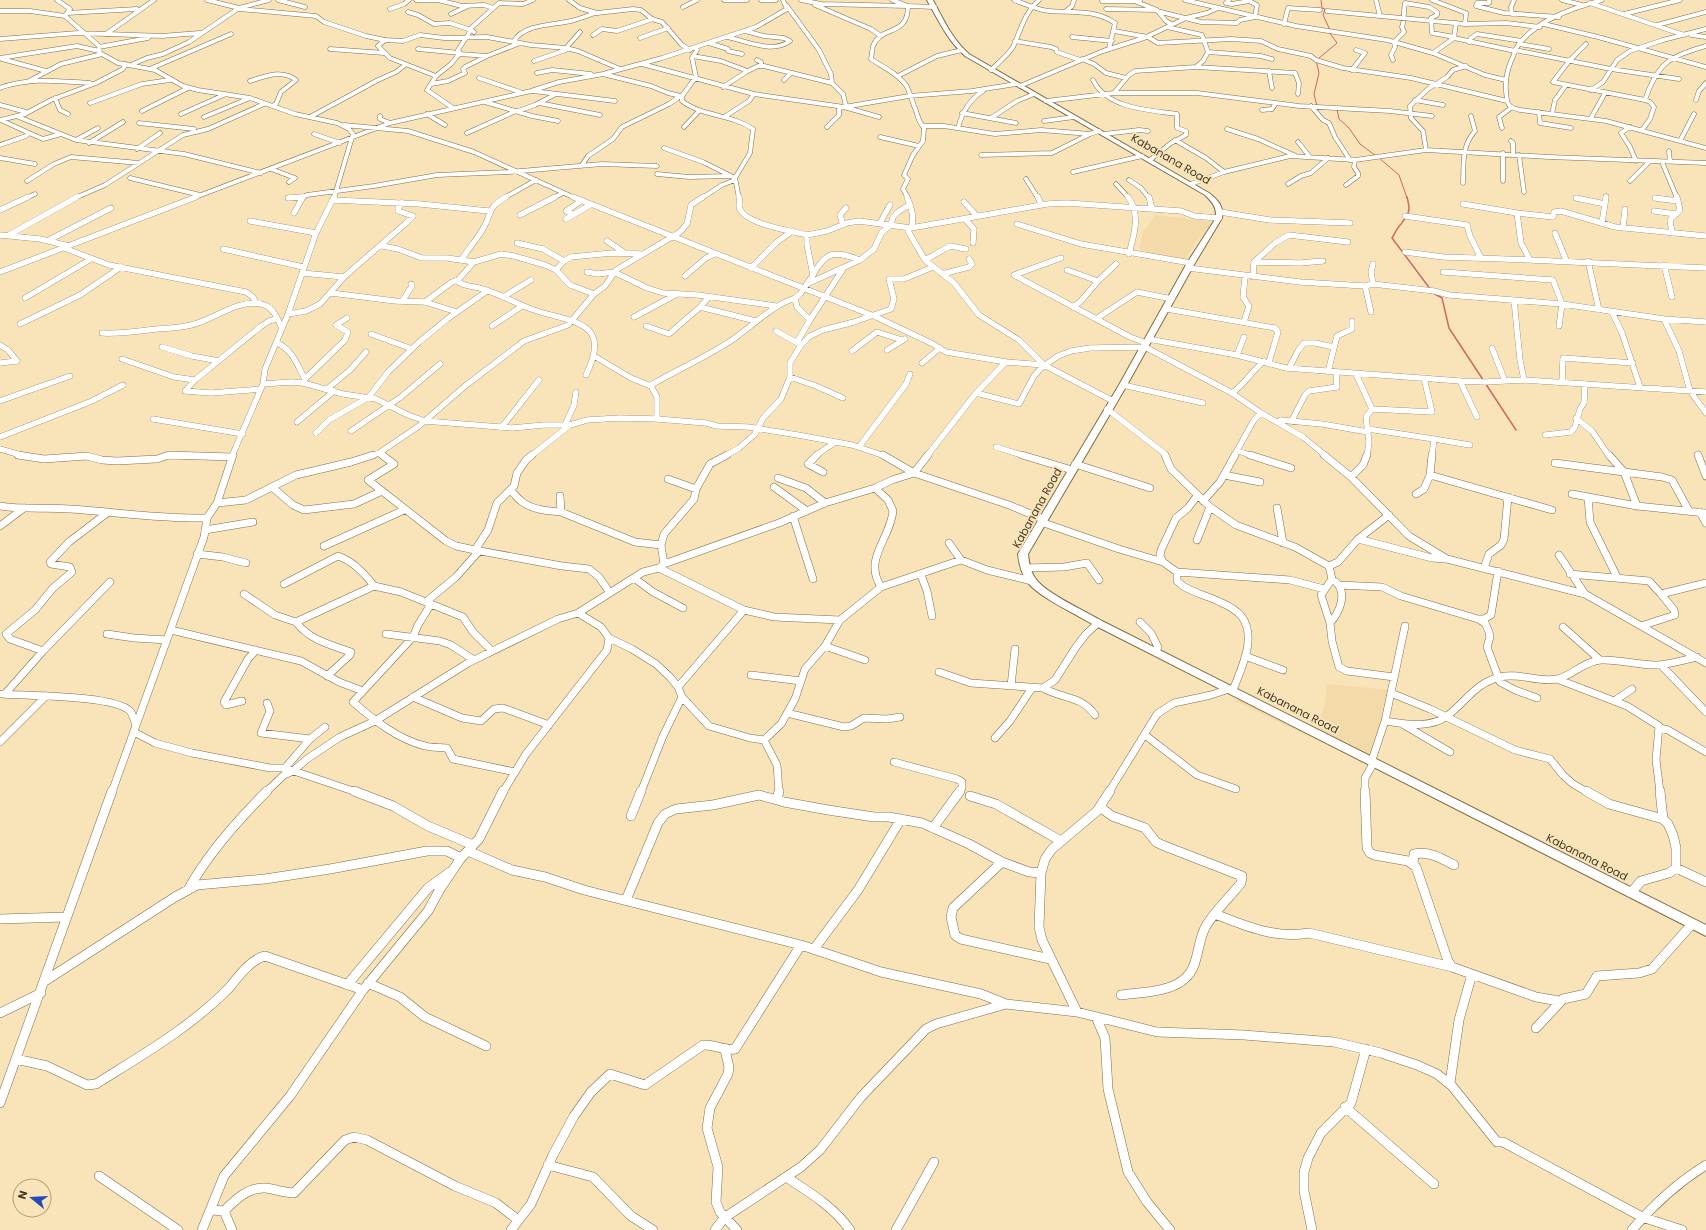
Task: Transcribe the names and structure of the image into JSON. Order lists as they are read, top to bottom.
{
  "streets": {
    "street": ["Kabanana Road"]
  },
  "north": "left"
}
